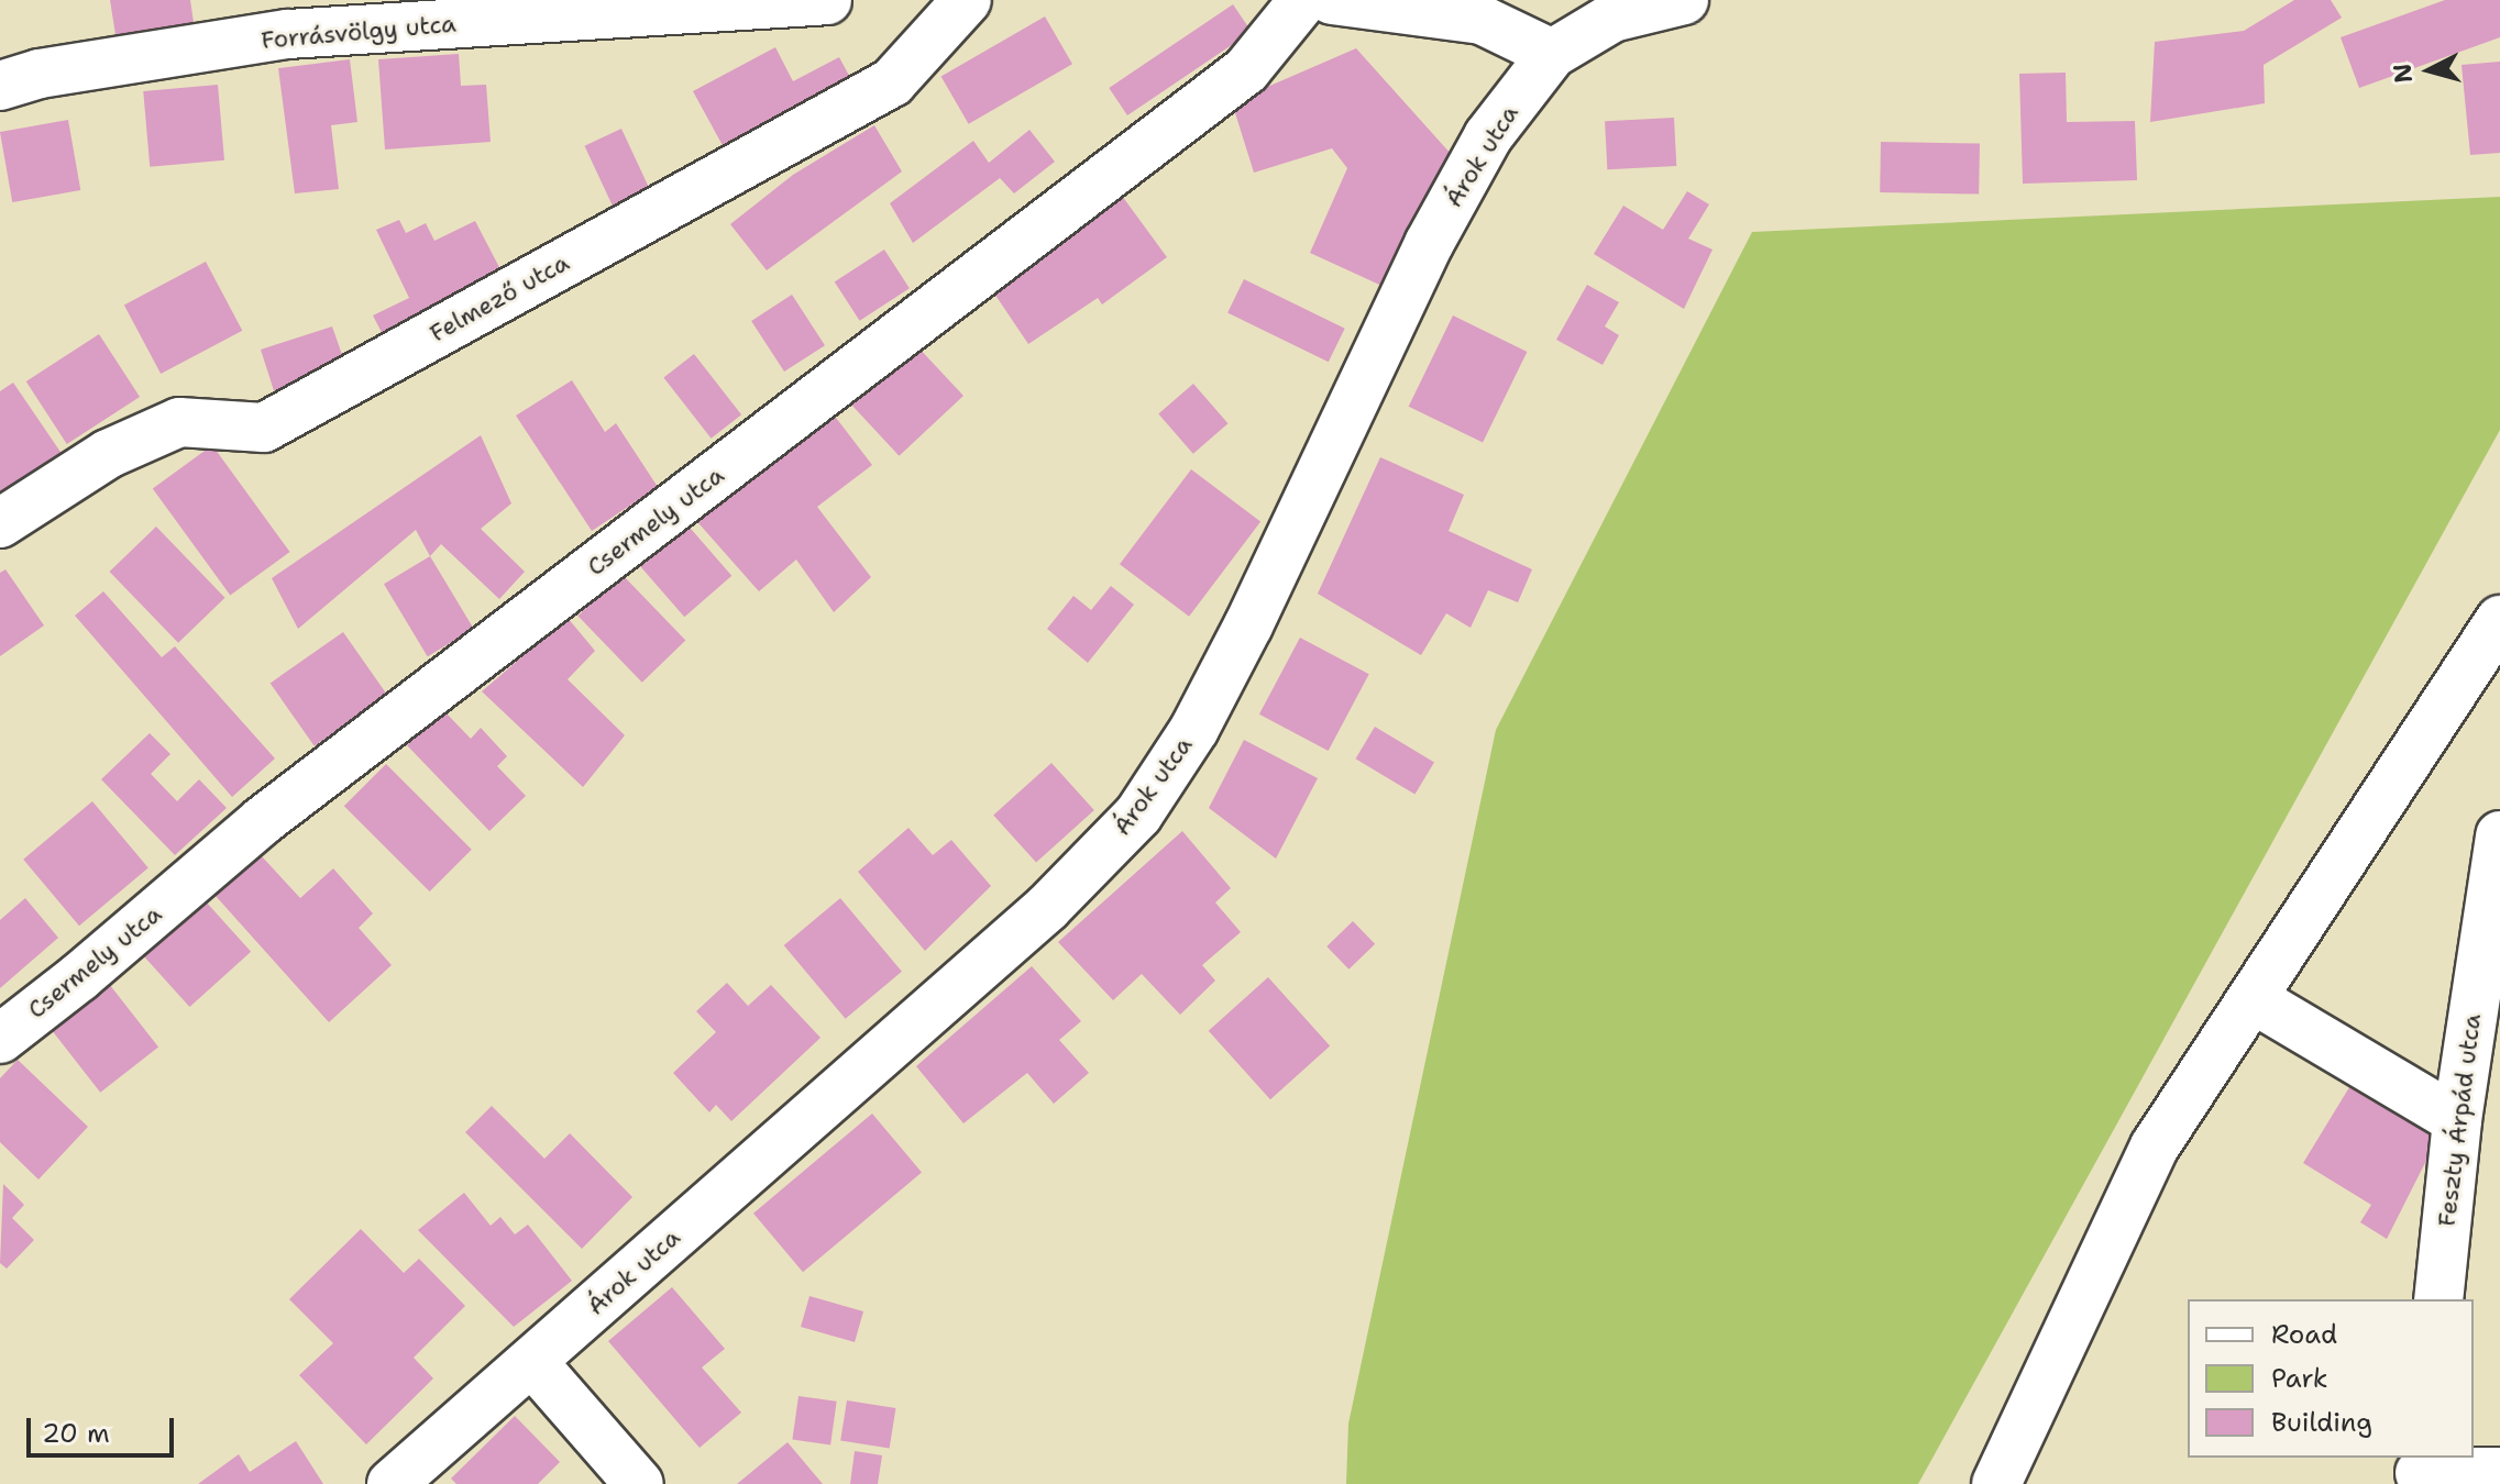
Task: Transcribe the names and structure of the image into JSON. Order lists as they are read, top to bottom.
{
  "streets": {
    "street": [
      "Forrásvölgy utca",
      "Árok utca",
      "Felmező utca",
      "Csermely utca",
      "Feszty Árpád utca"
    ]
  },
  "legend": ["Road", "Park", "Building"],
  "scale_bar": "20 m",
  "north": "left"
}
